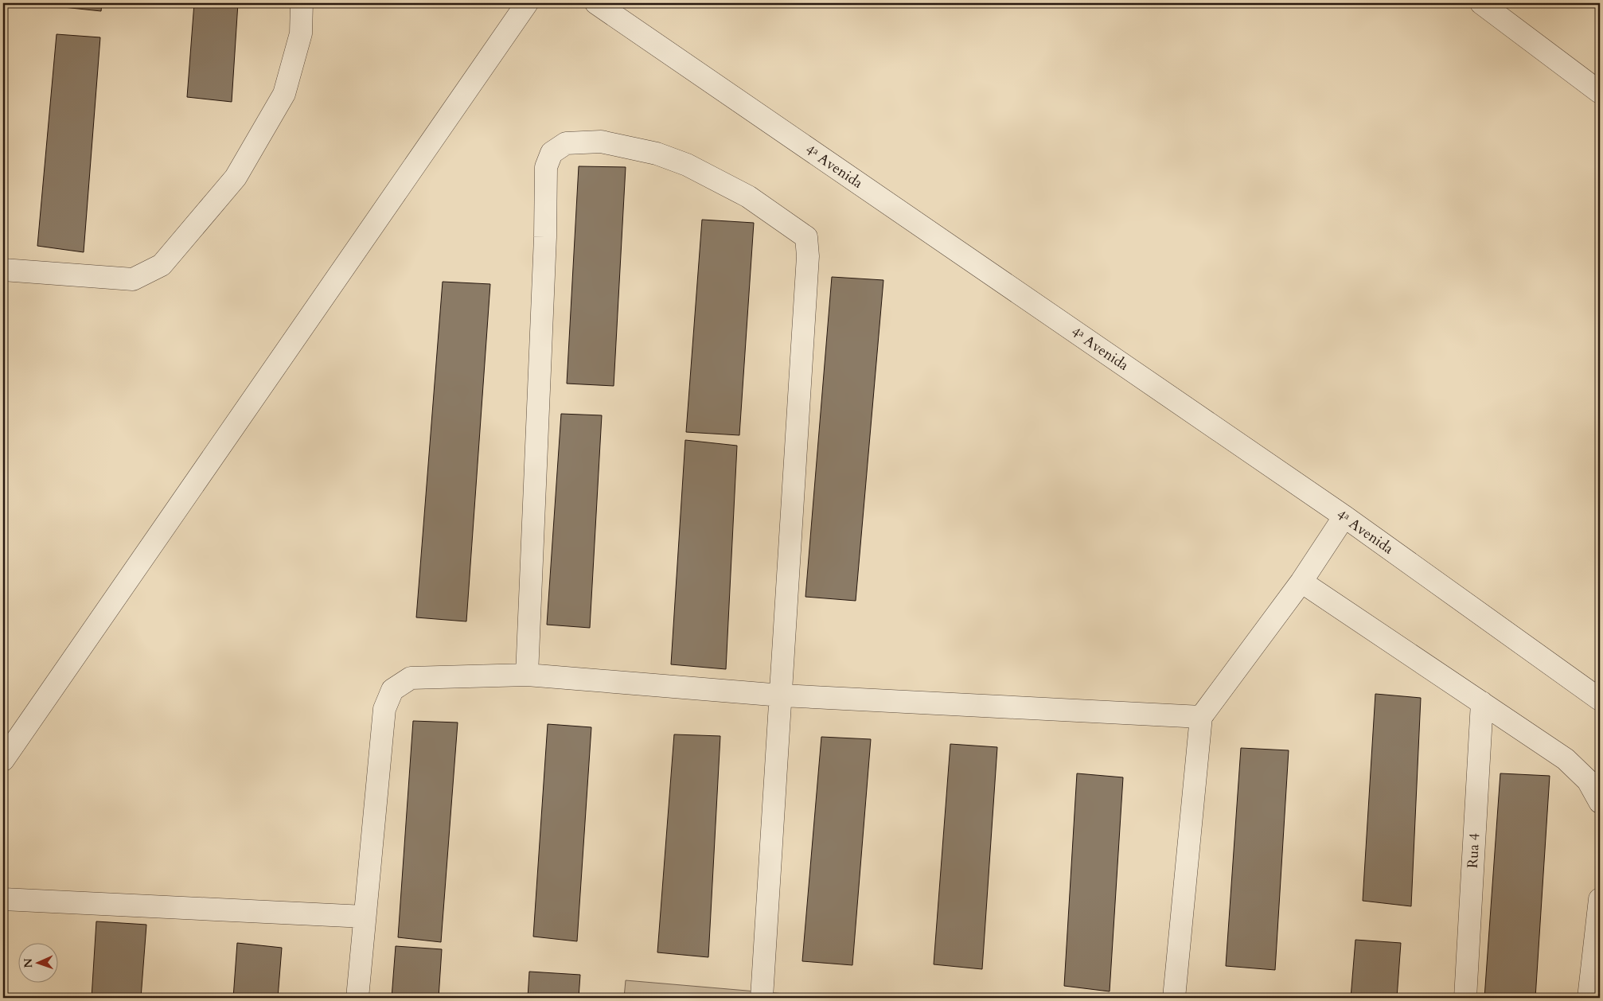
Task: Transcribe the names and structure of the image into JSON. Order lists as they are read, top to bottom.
{
  "streets": {
    "street": ["4ª Avenida", "Rua 4"]
  },
  "north": "left"
}
